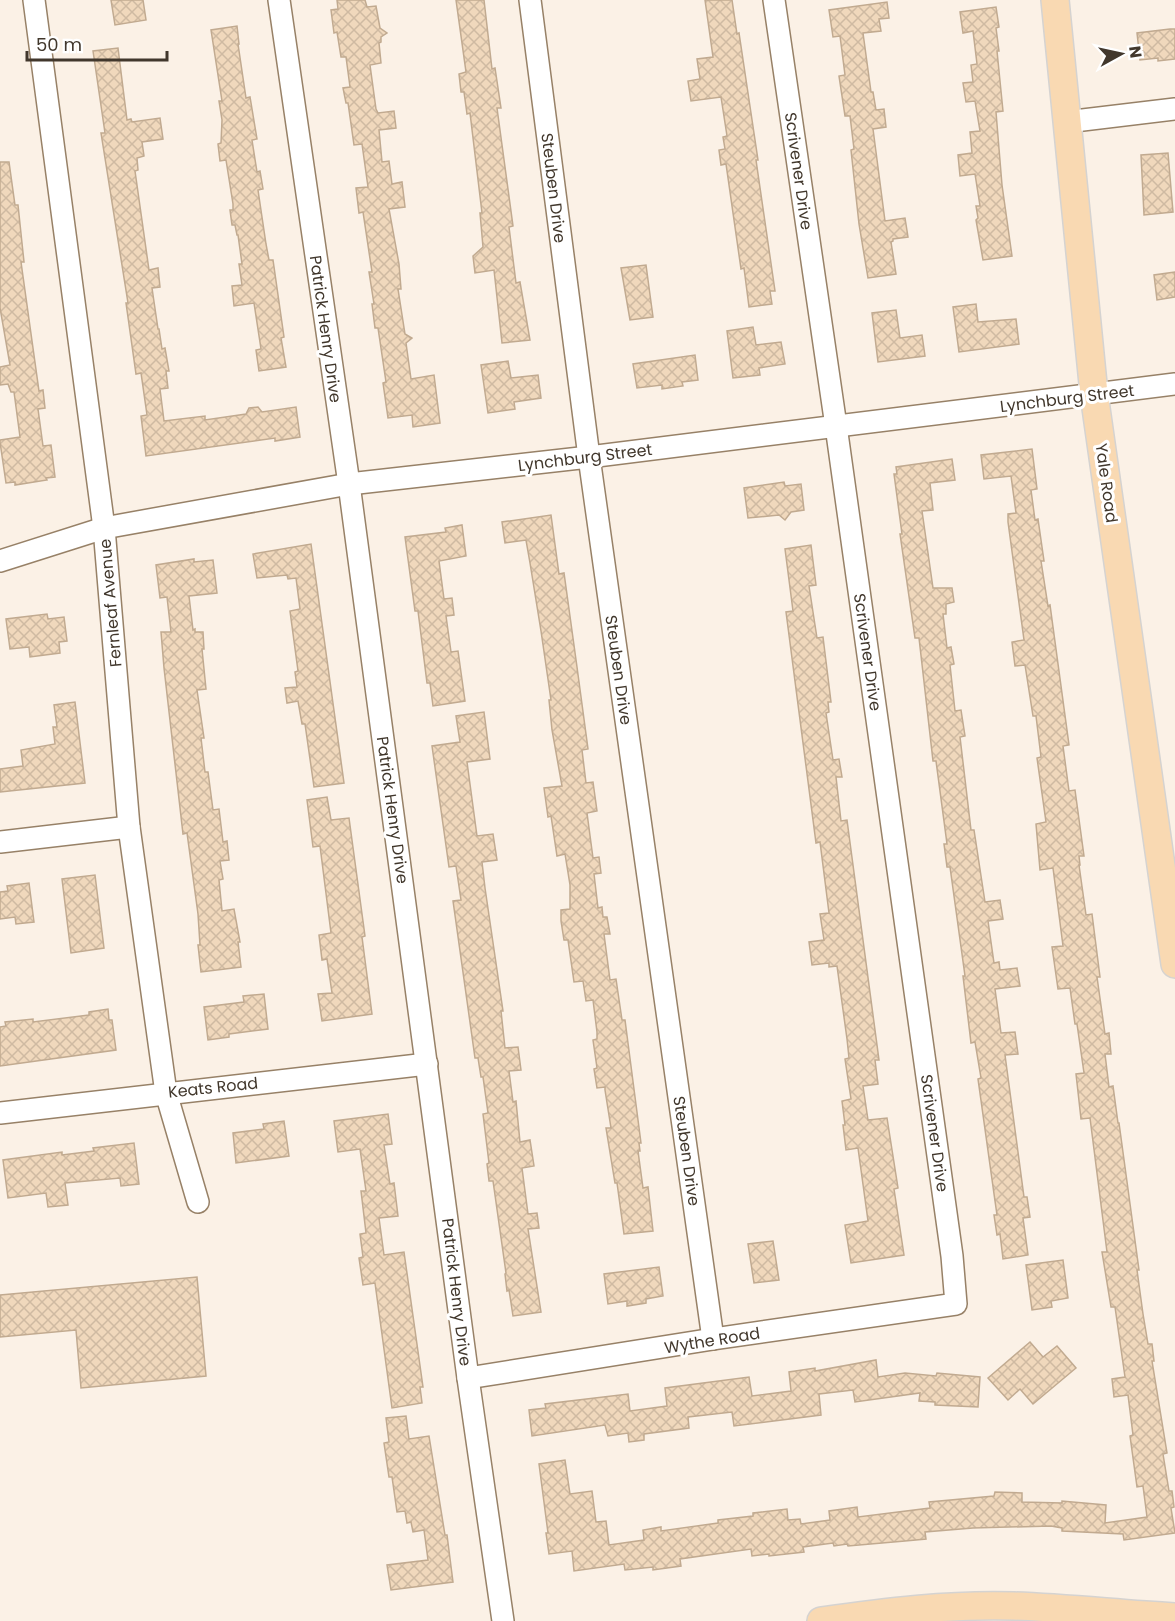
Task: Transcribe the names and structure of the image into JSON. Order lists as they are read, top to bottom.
{
  "streets": {
    "main road": ["Yale Road"],
    "street": [
      "Scrivener Drive",
      "Steuben Drive",
      "Patrick Henry Drive",
      "Lynchburg Street",
      "Fernleaf Avenue",
      "Keats Road",
      "Wythe Road"
    ]
  },
  "crossings": [
    ["Scrivener Drive", "Lynchburg Street"],
    ["Scrivener Drive", "Wythe Road"],
    ["Steuben Drive", "Lynchburg Street"],
    ["Steuben Drive", "Wythe Road"],
    ["Patrick Henry Drive", "Lynchburg Street"],
    ["Patrick Henry Drive", "Keats Road"],
    ["Patrick Henry Drive", "Wythe Road"],
    ["Lynchburg Street", "Yale Road"],
    ["Lynchburg Street", "Fernleaf Avenue"],
    ["Fernleaf Avenue", "Keats Road"]
  ],
  "scale_bar": "50 m",
  "north": "right"
}
